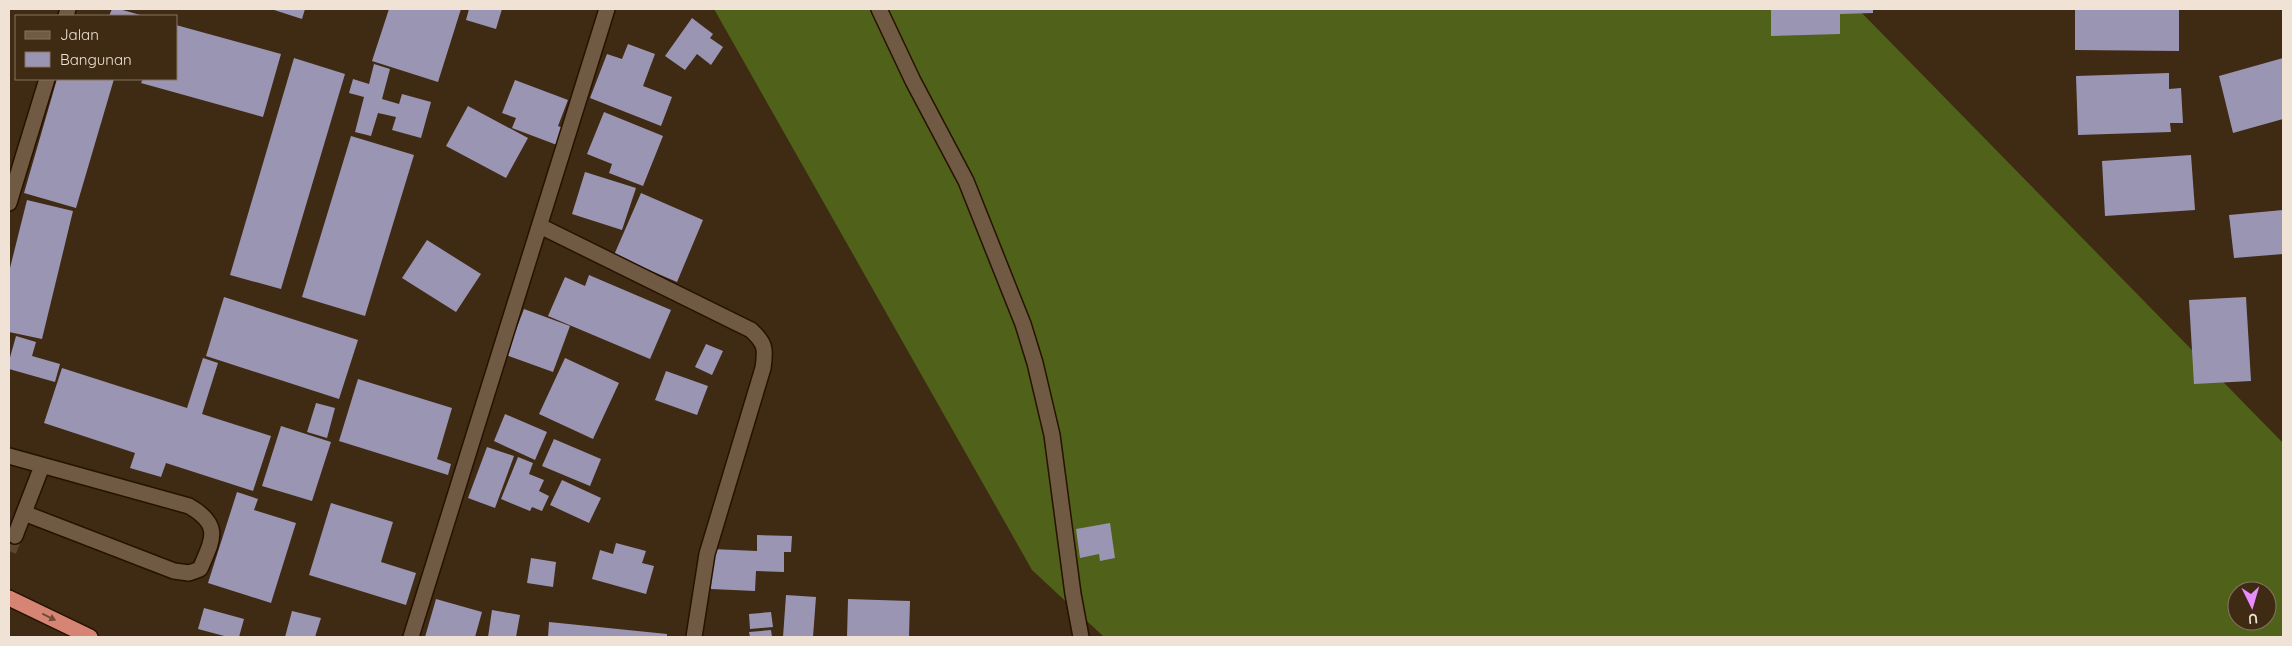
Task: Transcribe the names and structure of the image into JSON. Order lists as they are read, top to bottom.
{
  "legend": ["Jalan", "Bangunan"],
  "north": "bottom"
}
